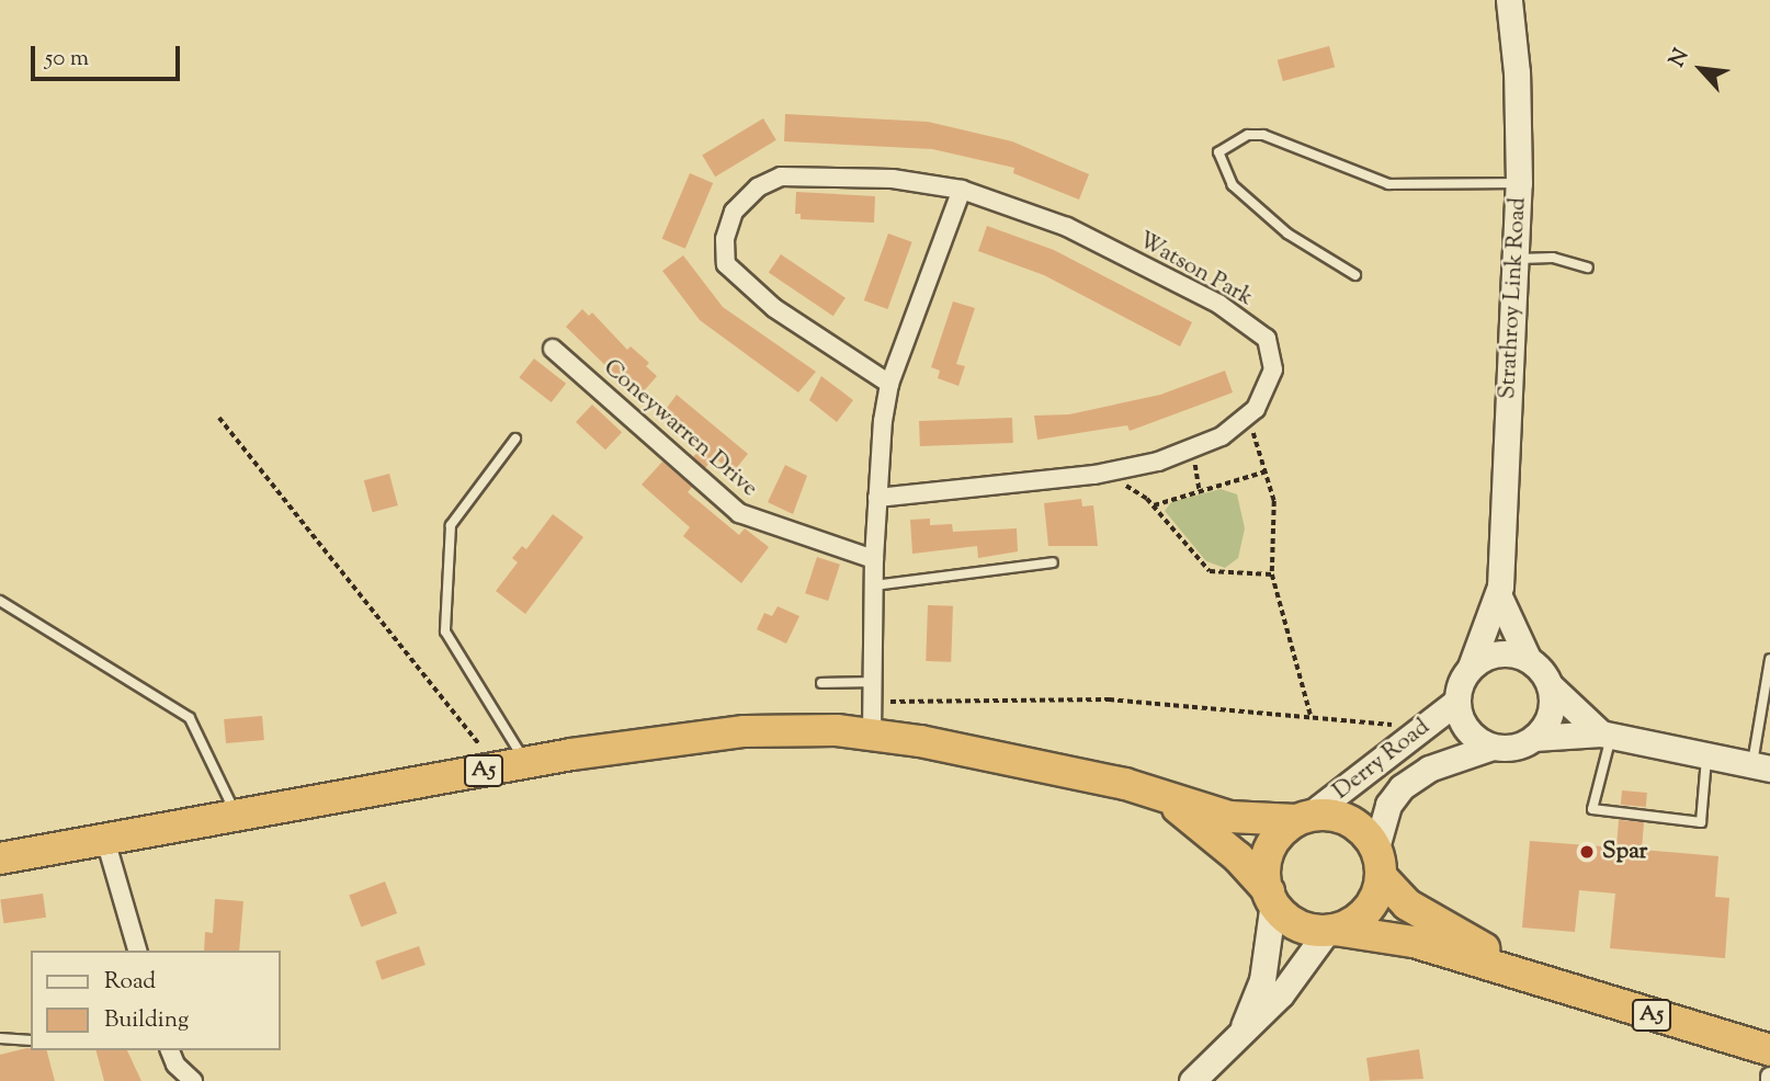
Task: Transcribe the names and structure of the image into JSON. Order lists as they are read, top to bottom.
{
  "streets": {
    "highway": ["A5"],
    "main road": ["Strathroy Link Road", "Derry Road"],
    "street": ["Watson Park", "Coneywarren Drive"]
  },
  "crossings": [
    ["Strathroy Link Road", "Derry Road"],
    ["Derry Road", "A5"]
  ],
  "places": ["Spar"],
  "legend": ["Road", "Building"],
  "scale_bar": "50 m",
  "north": "top left"
}
